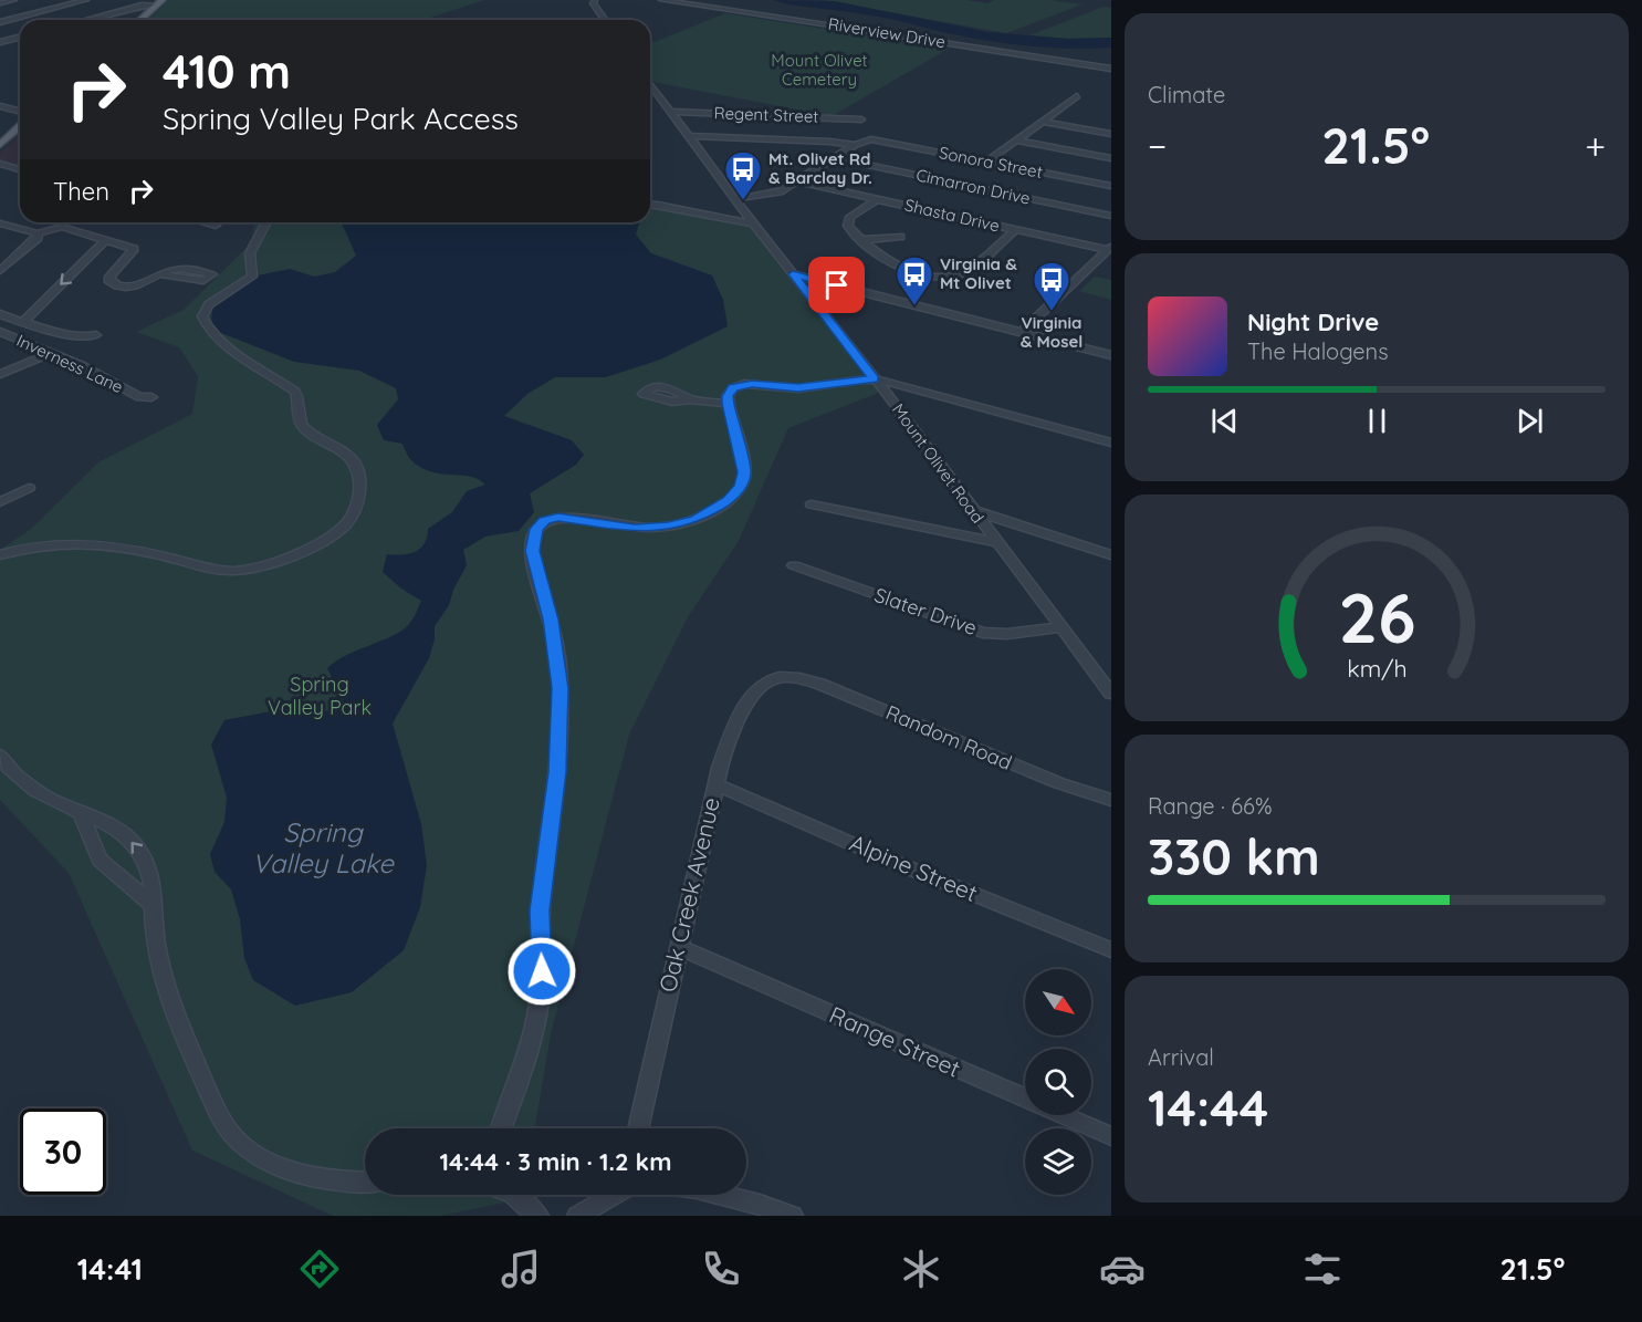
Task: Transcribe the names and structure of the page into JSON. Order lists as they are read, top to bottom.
{
  "streets": {
    "street": [
      "Riverview Drive",
      "Regent Street",
      "Sonora Street",
      "Cimarron Drive",
      "Shasta Drive",
      "Inverness Lane",
      "Mount Olivet Road",
      "Slater Drive",
      "Random Road",
      "Alpine Street",
      "Oak Creek Avenue",
      "Range Street"
    ]
  },
  "crossings": [
    ["Regent Street", "Mount Olivet Road"],
    ["Mount Olivet Road", "Slater Drive"],
    ["Random Road", "Oak Creek Avenue"],
    ["Alpine Street", "Oak Creek Avenue"],
    ["Oak Creek Avenue", "Range Street"]
  ],
  "water": ["Spring Valley Lake"],
  "parks": ["Mount Olivet Cemetery", "Spring Valley Park"],
  "places": {
    "bus stop": ["Mt. Olivet Rd & Barclay Dr.", "Virginia & Mt Olivet", "Virginia & Mosel"]
  },
  "north": "bottom right",
  "page": {
    "tile": [
      "Climate",
      ["Range · 66%", "330 km"],
      ["Arrival", "14:44"]
    ],
    "turn": ["410 m", "Spring Valley Park Access"],
    "heat": ["−", "21.5°", "+"],
    "then": "Then",
    "song": ["Night Drive", "The Halogens"],
    "limit": "30",
    "trip": "14:44 · 3 min · 1.2 km",
    "tabs": ["14:41", "21.5°"],
    "gauge": ["26", "km/h"]
  }
}
